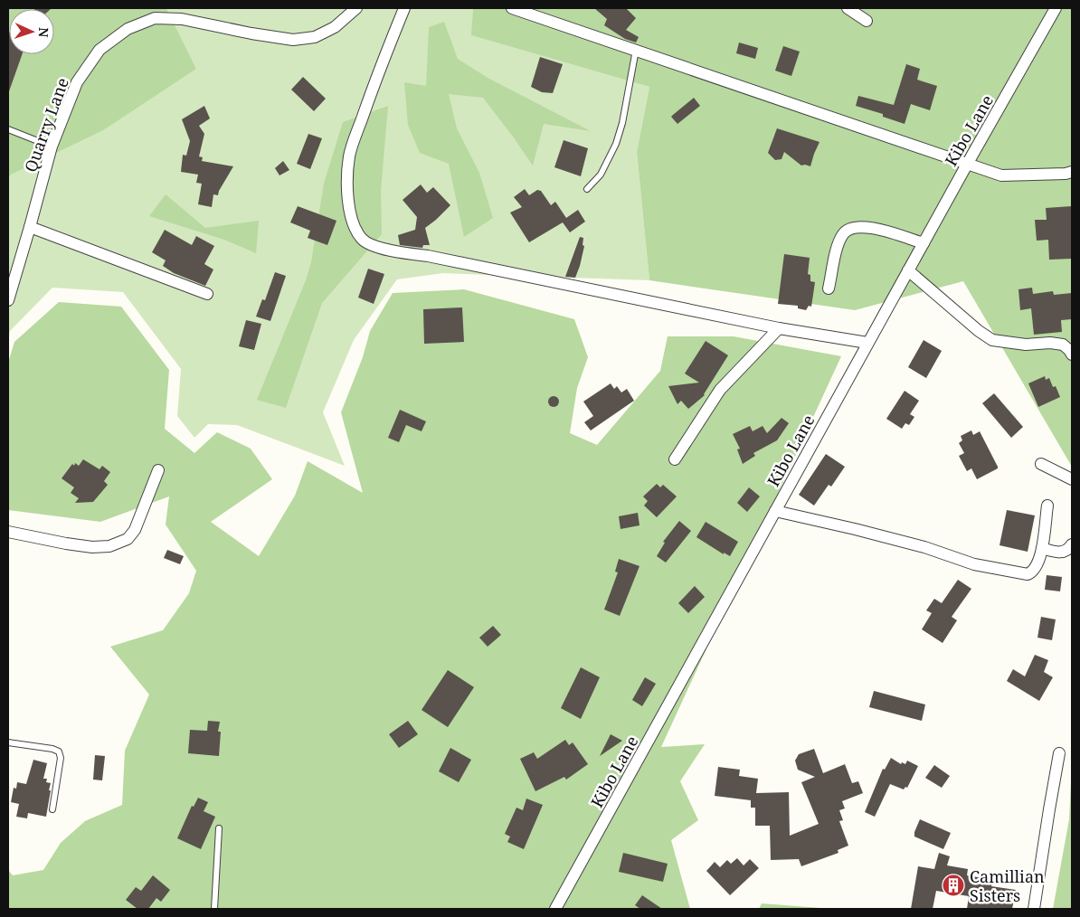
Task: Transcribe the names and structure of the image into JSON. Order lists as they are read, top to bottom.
{
  "streets": {
    "street": ["Quarry Lane", "Kibo Lane"]
  },
  "places": {
    "building": ["Camillian Sisters"]
  },
  "north": "right"
}
